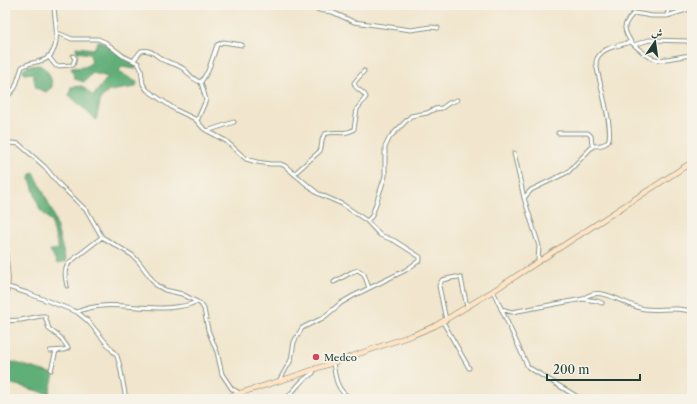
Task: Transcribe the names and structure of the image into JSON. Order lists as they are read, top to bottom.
{
  "places": ["Medco"],
  "scale_bar": "200 m",
  "north": "top"
}
